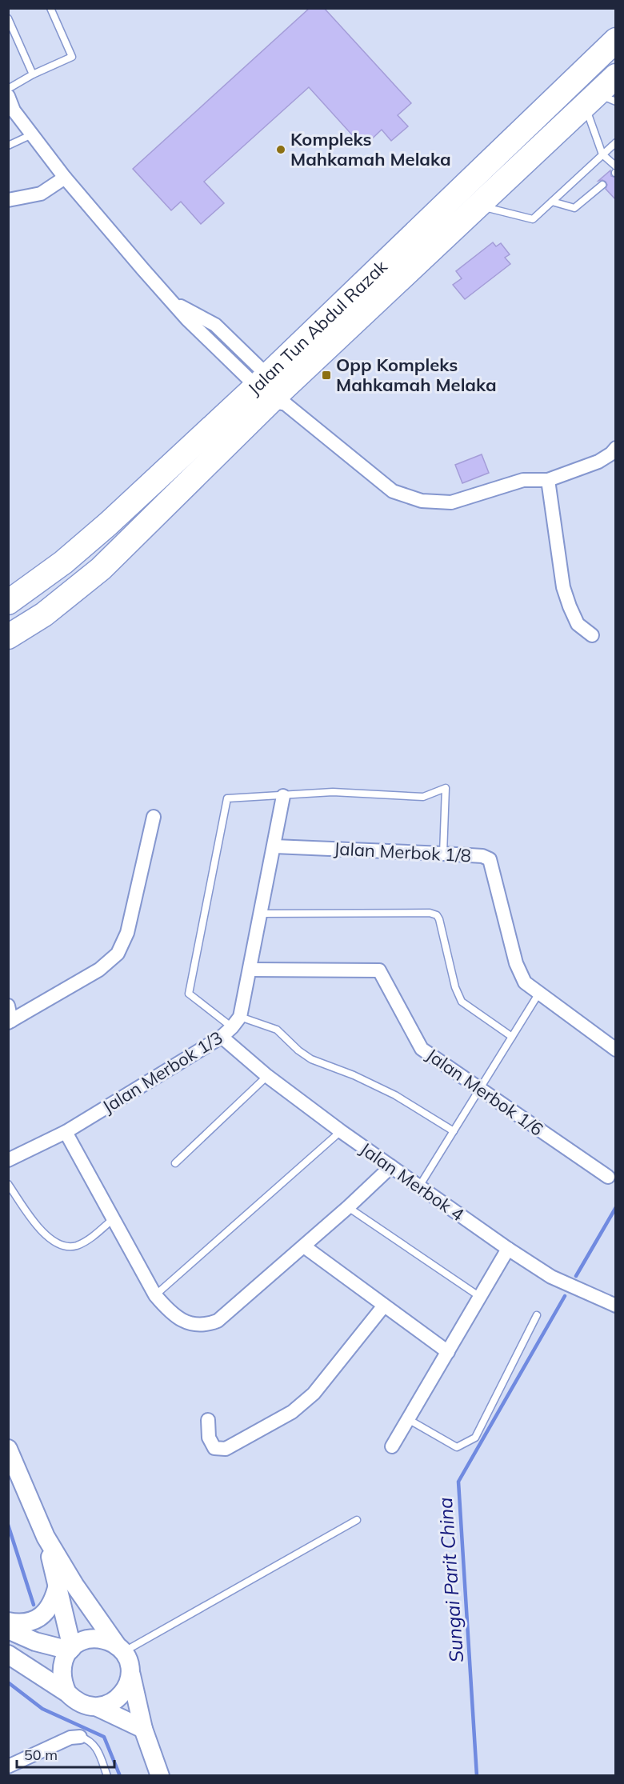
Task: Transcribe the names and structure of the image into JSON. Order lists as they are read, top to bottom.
{
  "streets": {
    "highway": ["Jalan Tun Abdul Razak"],
    "street": [
      "Jalan Merbok 1/8",
      "Jalan Merbok 1/3",
      "Jalan Merbok 1/6",
      "Jalan Merbok 4"
    ]
  },
  "crossings": [
    ["Jalan Merbok 1/8", "Jalan Merbok 1/3"],
    ["Jalan Merbok 1/3", "Jalan Merbok 1/6"],
    ["Jalan Merbok 1/3", "Jalan Merbok 4"]
  ],
  "water": ["Sungai Parit China"],
  "places": {
    "other": ["Kompleks Mahkamah Melaka"],
    "transit": ["Opp Kompleks Mahkamah Melaka"]
  },
  "scale_bar": "50 m"
}
